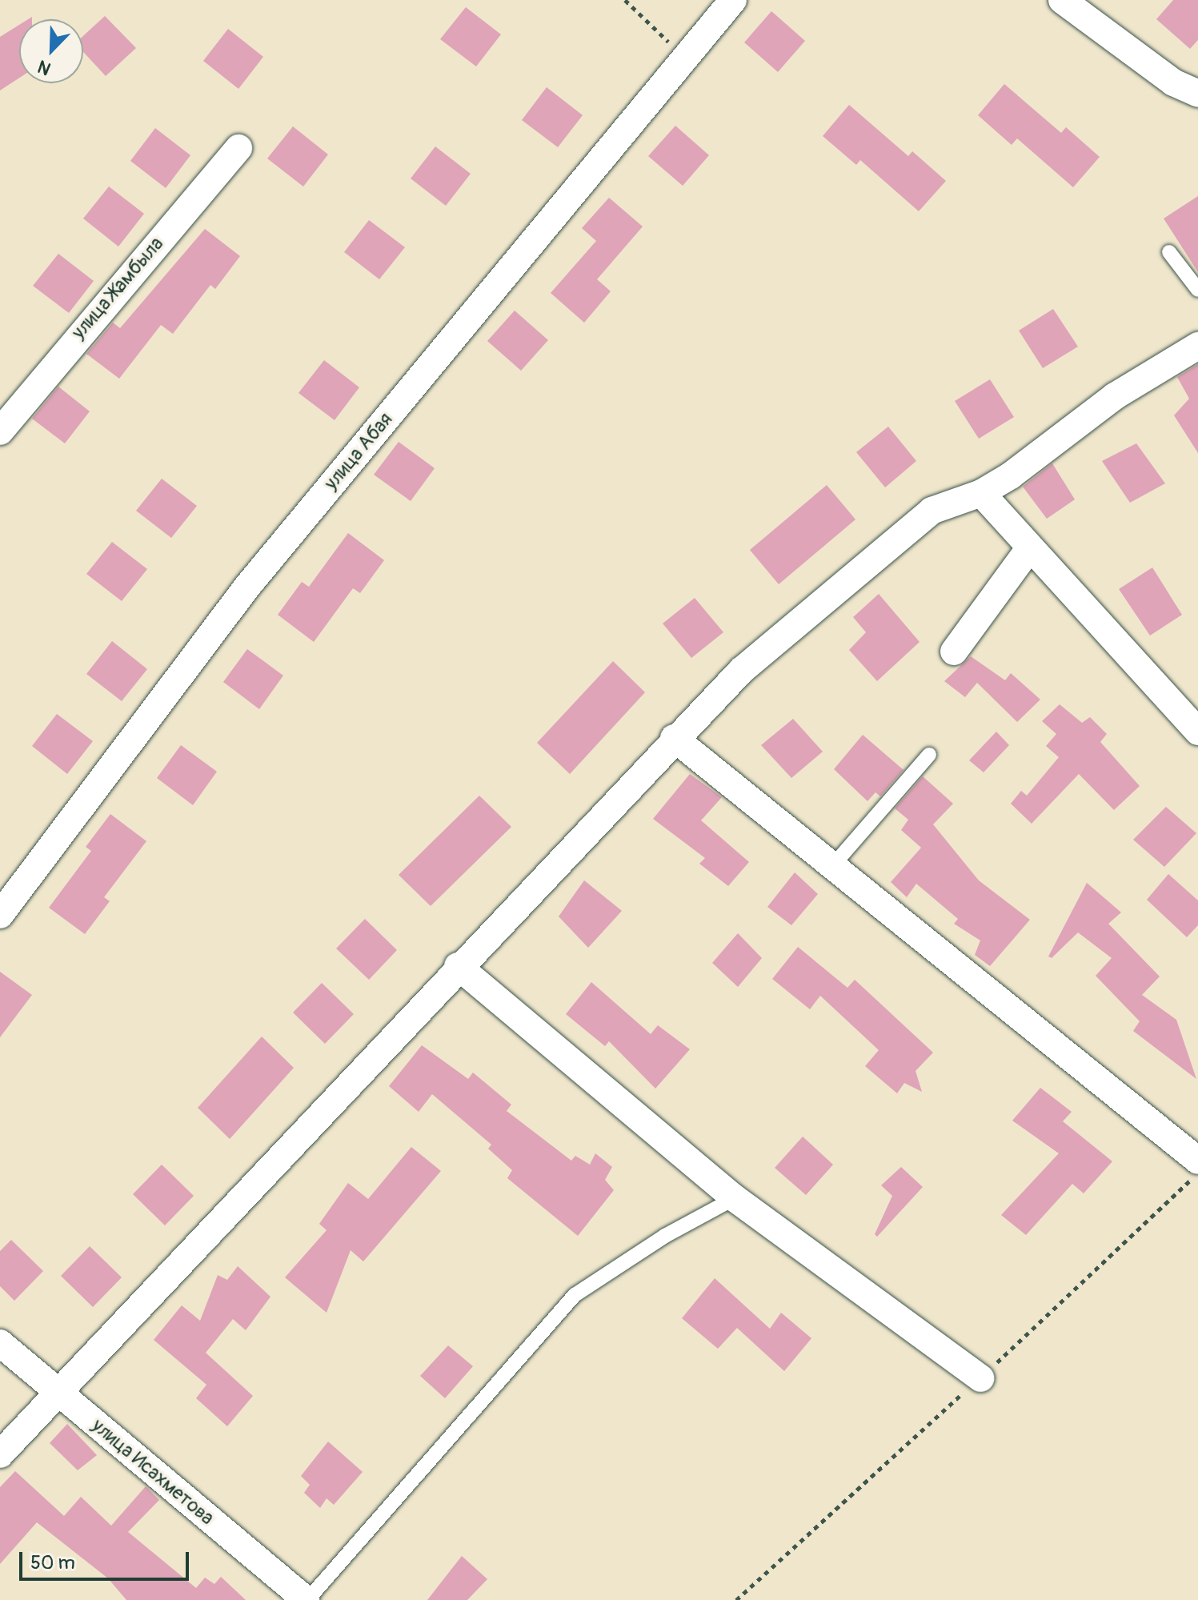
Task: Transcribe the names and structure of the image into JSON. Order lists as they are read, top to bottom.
{
  "streets": {
    "street": ["улица Жамбыла", "улица Абая", "улица Исахметова"]
  },
  "scale_bar": "50 m",
  "north": "bottom left"
}
